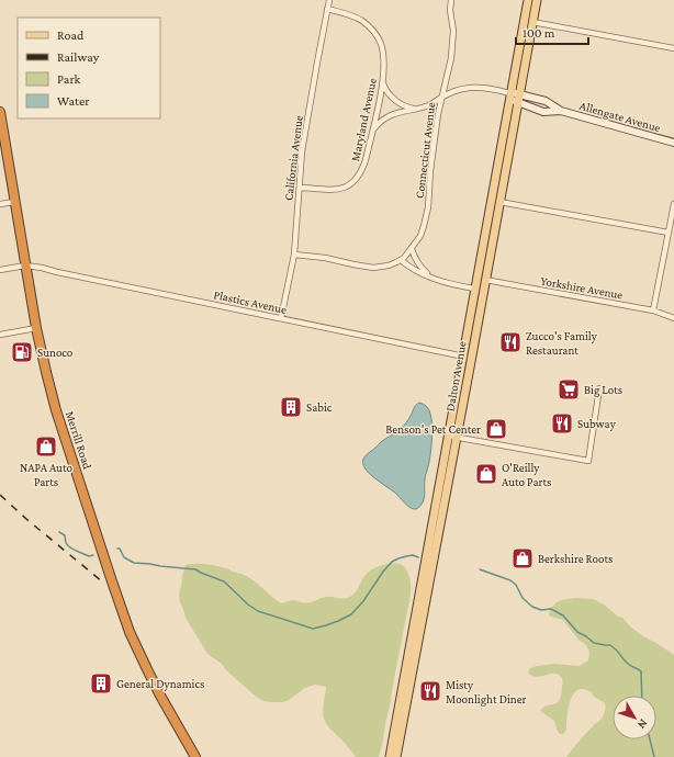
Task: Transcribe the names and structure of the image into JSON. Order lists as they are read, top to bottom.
{
  "streets": {
    "highway": ["Merrill Road"],
    "main road": ["Dalton Avenue"],
    "street": [
      "Allengate Avenue",
      "Maryland Avenue",
      "Connecticut Avenue",
      "California Avenue",
      "Yorkshire Avenue",
      "Plastics Avenue"
    ]
  },
  "crossings": [
    ["Allengate Avenue", "Dalton Avenue"],
    ["Maryland Avenue", "California Avenue"],
    ["California Avenue", "Plastics Avenue"],
    ["Yorkshire Avenue", "Dalton Avenue"],
    ["Plastics Avenue", "Dalton Avenue"],
    ["Plastics Avenue", "Merrill Road"]
  ],
  "places": {
    "restaurant": ["Zucco's Family Restaurant", "Subway", "Misty Moonlight Diner"],
    "fuel station": ["Sunoco"],
    "supermarket": ["Big Lots"],
    "building": ["Sabic", "General Dynamics"],
    "shop": [
      "Benson's Pet Center",
      "NAPA Auto Parts",
      "O'Reilly Auto Parts",
      "Berkshire Roots"
    ]
  },
  "legend": [
    "Road",
    "Railway",
    "Park",
    "Water"
  ],
  "scale_bar": "100 m",
  "north": "bottom right"
}
